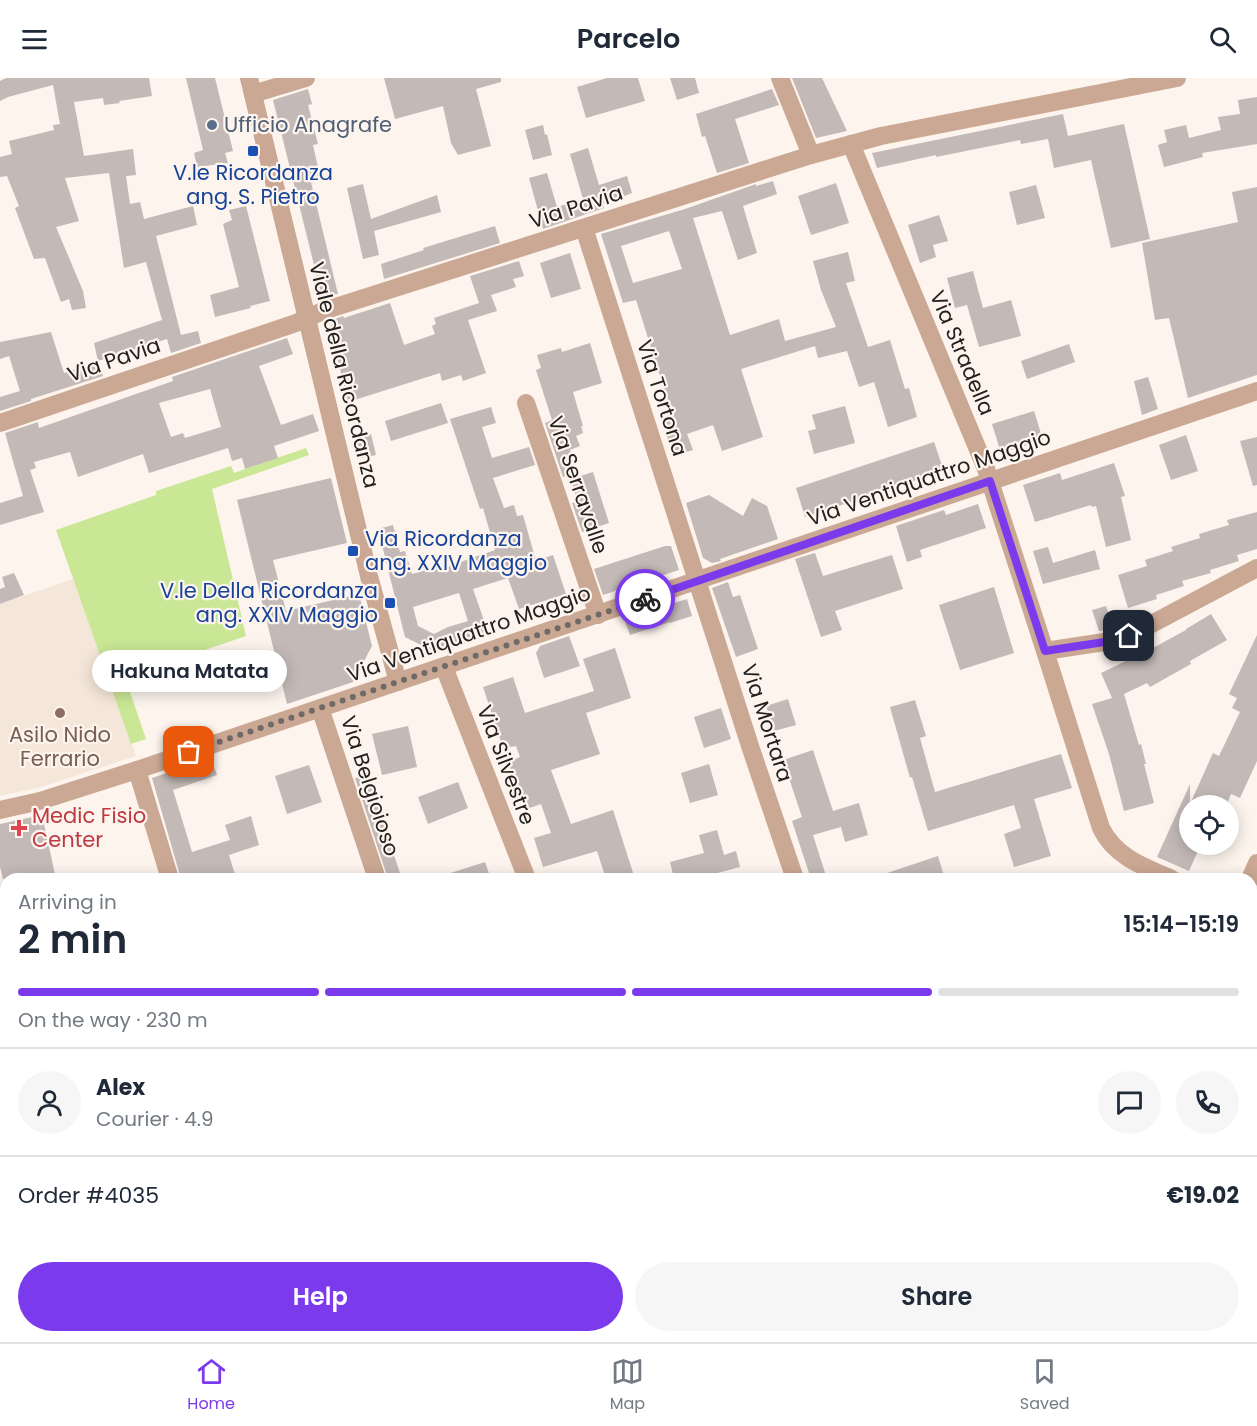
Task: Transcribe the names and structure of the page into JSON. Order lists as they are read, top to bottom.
{
  "streets": {
    "street": [
      "Via Pavia",
      "Via Stradella",
      "Viale della Ricordanza",
      "Via Tortona",
      "Via Ventiquattro Maggio",
      "Via Serravalle",
      "Via Mortara",
      "Via Silvestre",
      "Via Belgioioso"
    ]
  },
  "crossings": [
    ["Via Pavia", "Via Stradella"],
    ["Via Pavia", "Viale della Ricordanza"],
    ["Via Pavia", "Via Tortona"],
    ["Via Stradella", "Via Ventiquattro Maggio"],
    ["Viale della Ricordanza", "Via Ventiquattro Maggio"],
    ["Via Tortona", "Via Ventiquattro Maggio"],
    ["Via Tortona", "Via Mortara"],
    ["Via Ventiquattro Maggio", "Via Serravalle"],
    ["Via Ventiquattro Maggio", "Via Mortara"],
    ["Via Ventiquattro Maggio", "Via Silvestre"],
    ["Via Ventiquattro Maggio", "Via Belgioioso"]
  ],
  "places": {
    "other": ["Ufficio Anagrafe", "Asilo Nido Ferrario", "Hakuna Matata"],
    "transit": ["V.le Ricordanza ang. S. Pietro", "Via Ricordanza ang. XXIV Maggio", "V.le Della Ricordanza ang. XXIV Maggio"],
    "health": ["Medic Fisio Center"]
  },
  "page": {
    "header": "Parcelo",
    "bubble": "Hakuna Matata",
    "heading": ["2 min", "Arriving in", "15:14–15:19"],
    "panel": [
      "Alex",
      "Courier · 4.9",
      "Order #4035",
      "€19.02"
    ],
    "bar": "On the way · 230 m",
    "buttons": ["Help", "Share"],
    "tabs": ["Home", "Map", "Saved"]
  }
}
